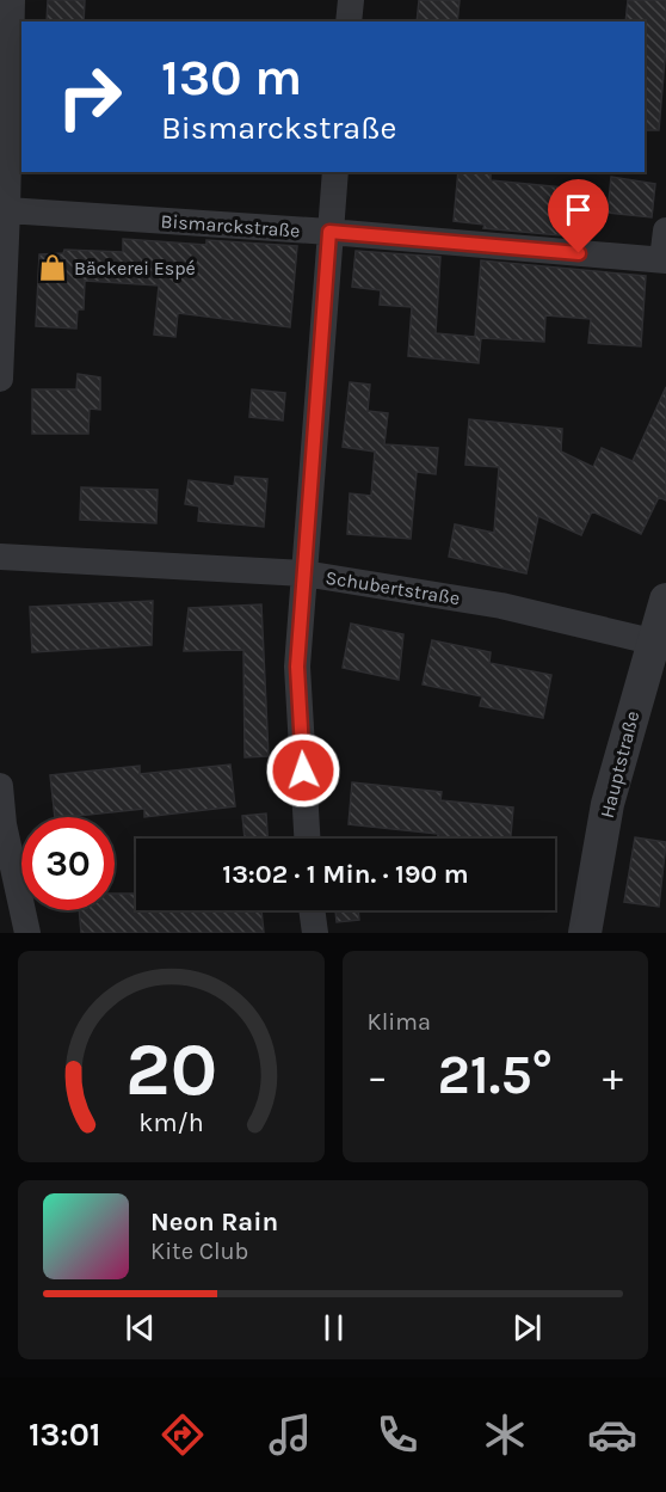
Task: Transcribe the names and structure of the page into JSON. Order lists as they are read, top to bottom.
{
  "streets": {
    "street": ["Bismarckstraße", "Schubertstraße", "Hauptstraße"]
  },
  "crossings": [
    ["Schubertstraße", "Hauptstraße"]
  ],
  "places": {
    "shop": ["Bäckerei Espé"]
  },
  "page": {
    "turn": ["130 m", "Bismarckstraße"],
    "limit": "30",
    "trip": "13:02 · 1 Min. · 190 m",
    "tile": "Klima",
    "heat": ["−", "21.5°", "+"],
    "song": ["Neon Rain", "Kite Club"],
    "tabs": "13:01",
    "gauge": ["20", "km/h"]
  }
}
